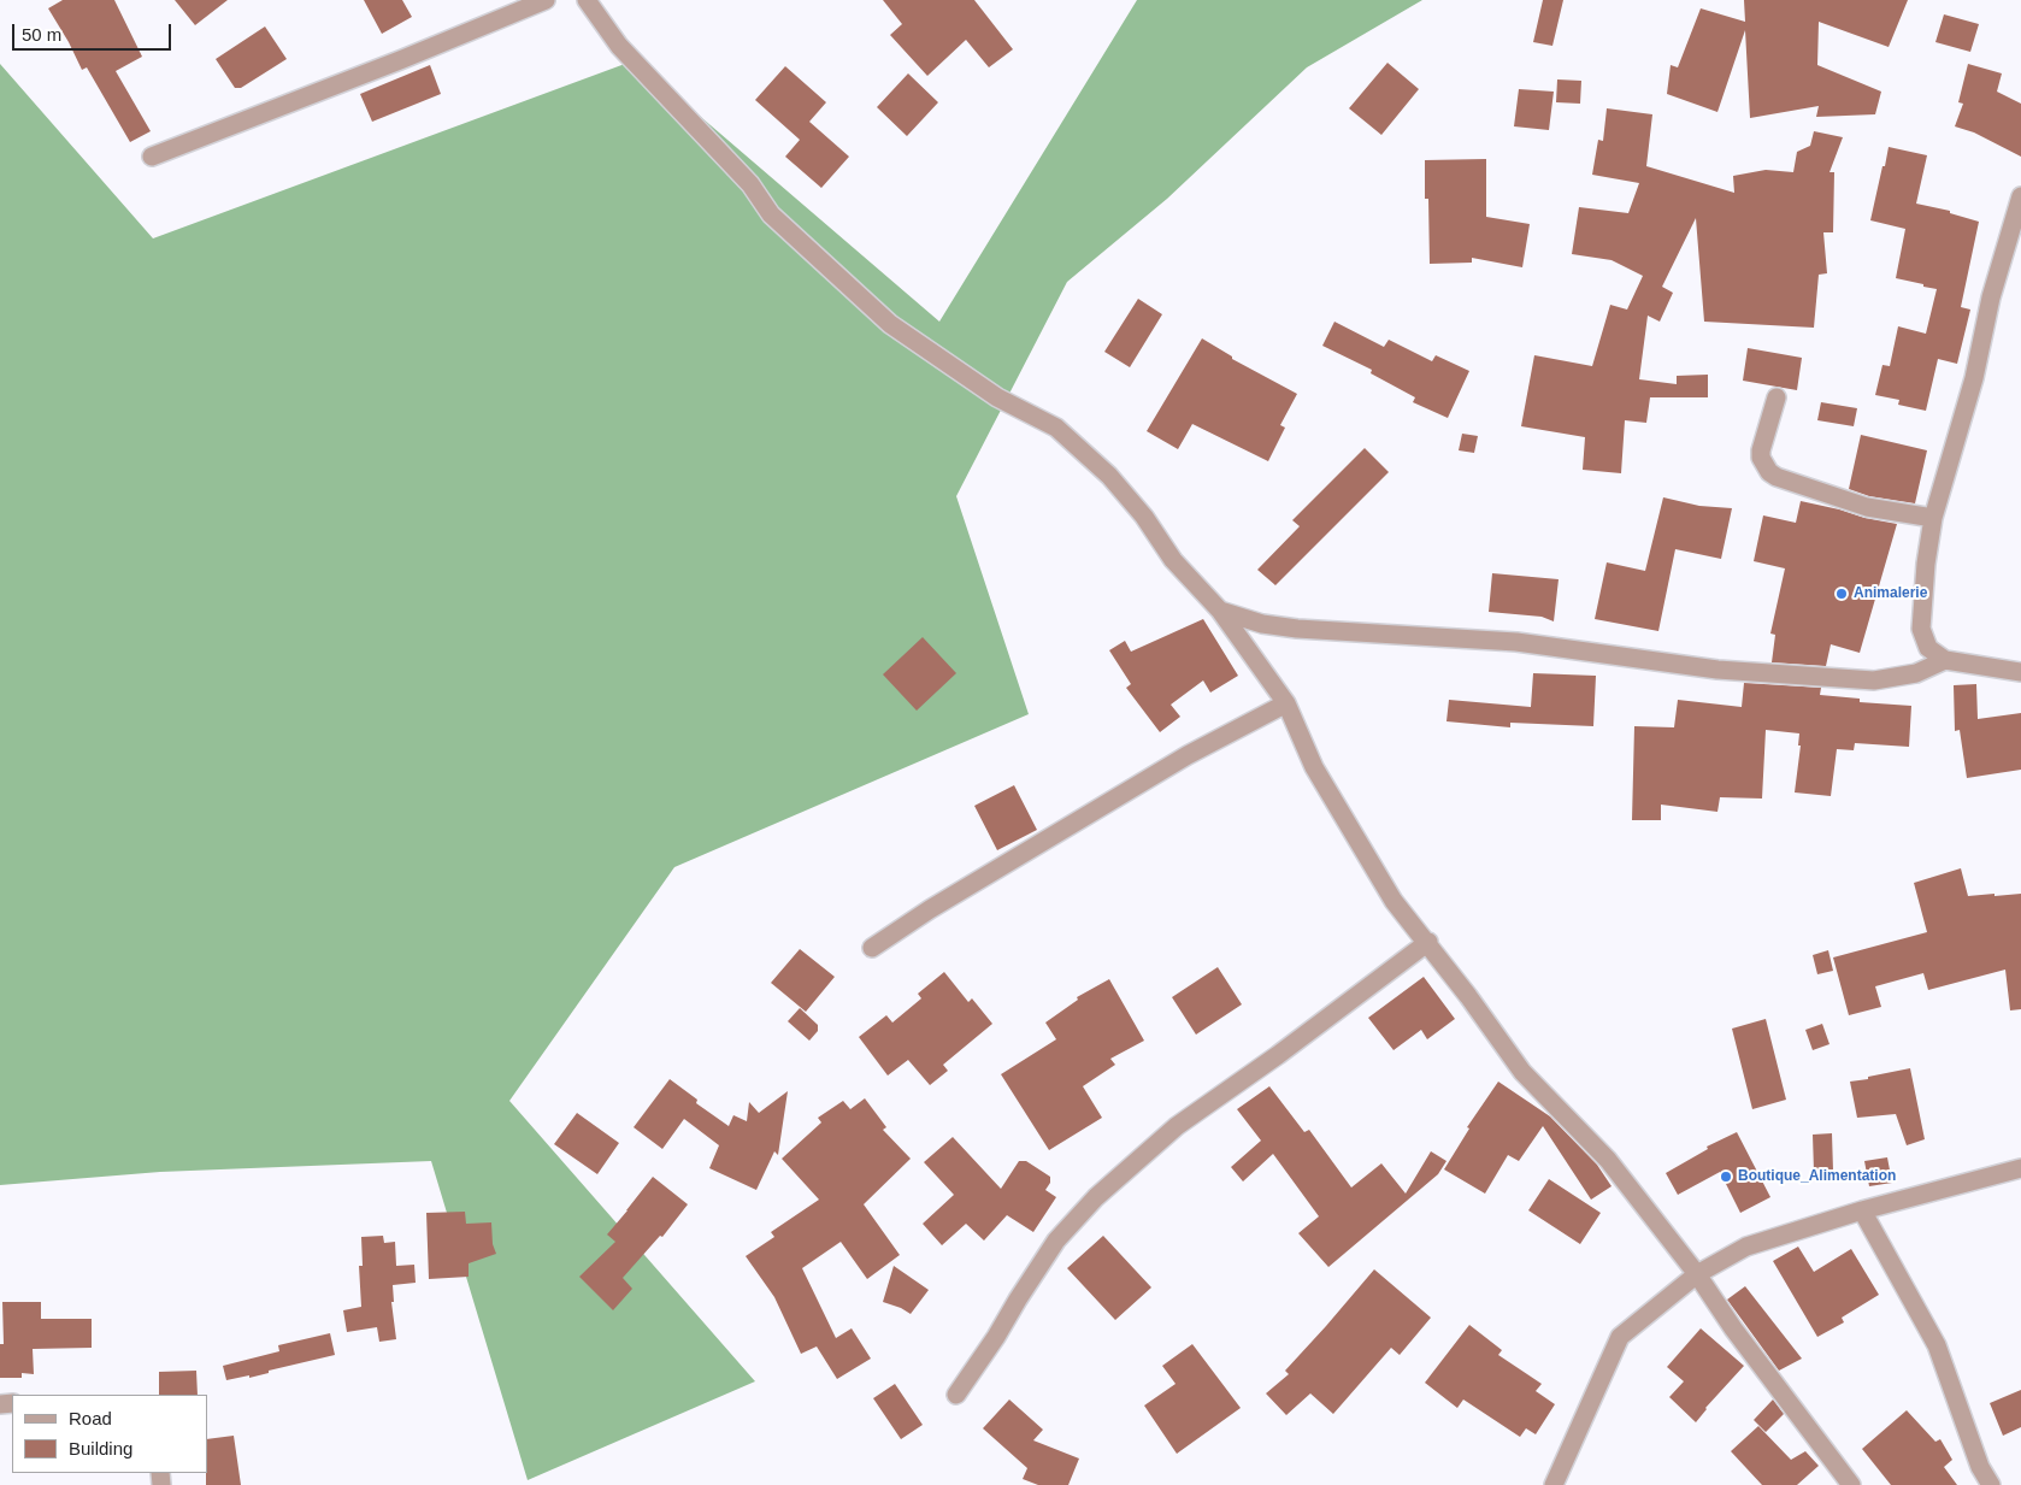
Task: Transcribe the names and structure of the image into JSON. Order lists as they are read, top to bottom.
{
  "places": ["Animalerie", "Boutique_Alimentation"],
  "legend": ["Road", "Building"],
  "scale_bar": "50 m"
}
